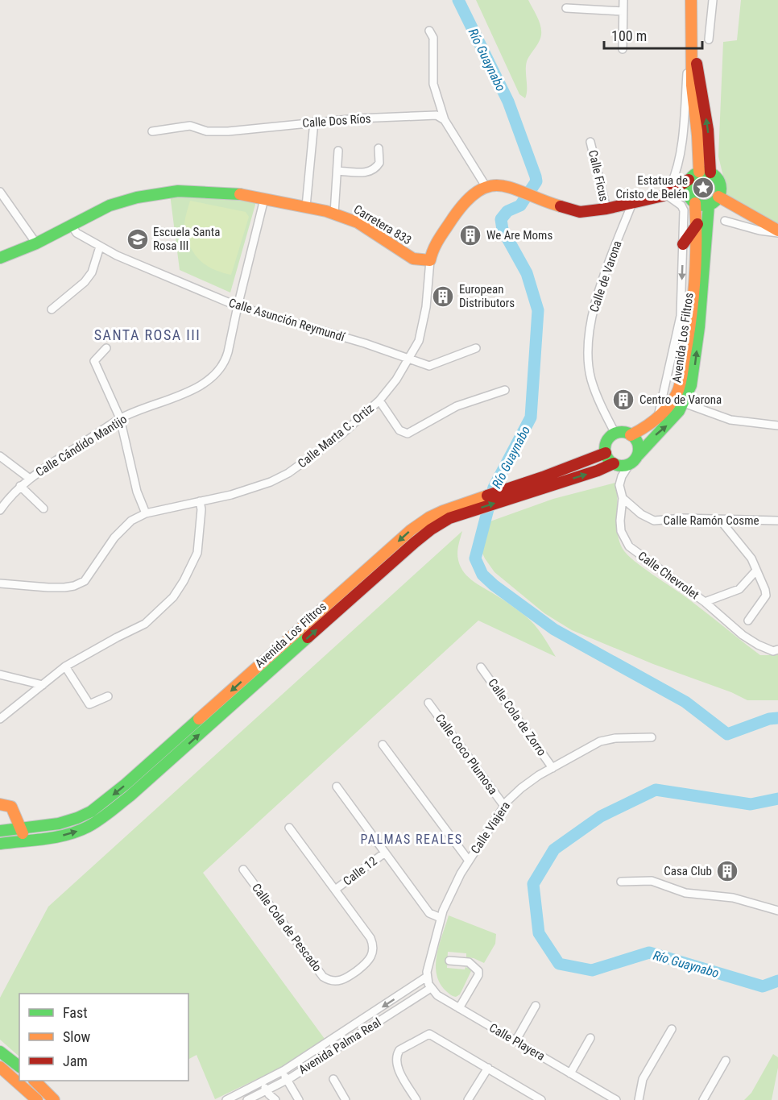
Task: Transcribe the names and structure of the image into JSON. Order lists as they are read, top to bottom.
{
  "streets": {
    "main road": ["Carretera 833", "Avenida Los Filtros"],
    "street": [
      "Calle Dos Ríos",
      "Calle Ficus",
      "Calle de Varona",
      "Calle Asunción Reymundí",
      "Calle Marta C. Ortiz",
      "Calle Cándido Mantijo",
      "Calle Ramón Cosme",
      "Calle Chevrolet",
      "Calle Cola de Zorro",
      "Calle Coco Plumosa",
      "Calle Viajera",
      "Calle 12",
      "Calle Cola de Pescado",
      "Calle Playera",
      "Avenida Palma Real"
    ]
  },
  "crossings": [
    ["Carretera 833", "Calle Asunción Reymundí"],
    ["Carretera 833", "Calle Marta C. Ortiz"],
    ["Carretera 833", "Calle Cándido Mantijo"],
    ["Calle de Varona", "Avenida Los Filtros"],
    ["Calle de Varona", "Calle Chevrolet"],
    ["Calle Asunción Reymundí", "Calle Marta C. Ortiz"],
    ["Calle Asunción Reymundí", "Calle Cándido Mantijo"],
    ["Avenida Los Filtros", "Calle Chevrolet"],
    ["Calle Ramón Cosme", "Calle Chevrolet"],
    ["Calle Cola de Zorro", "Calle Viajera"],
    ["Calle Coco Plumosa", "Calle Viajera"],
    ["Calle Viajera", "Avenida Palma Real"],
    ["Calle 12", "Calle Cola de Pescado"],
    ["Calle Playera", "Avenida Palma Real"]
  ],
  "districts": ["SANTA ROSA III", "PALMAS REALES"],
  "water": ["Río Guaynabo"],
  "places": {
    "place": ["Estatua de Cristo de Belén"],
    "building": [
      "We Are Moms",
      "European Distributors",
      "Centro de Varona",
      "Casa Club"
    ],
    "school or university": ["Escuela Santa Rosa III"]
  },
  "legend": ["Fast", "Slow", "Jam"],
  "scale_bar": "100 m"
}
